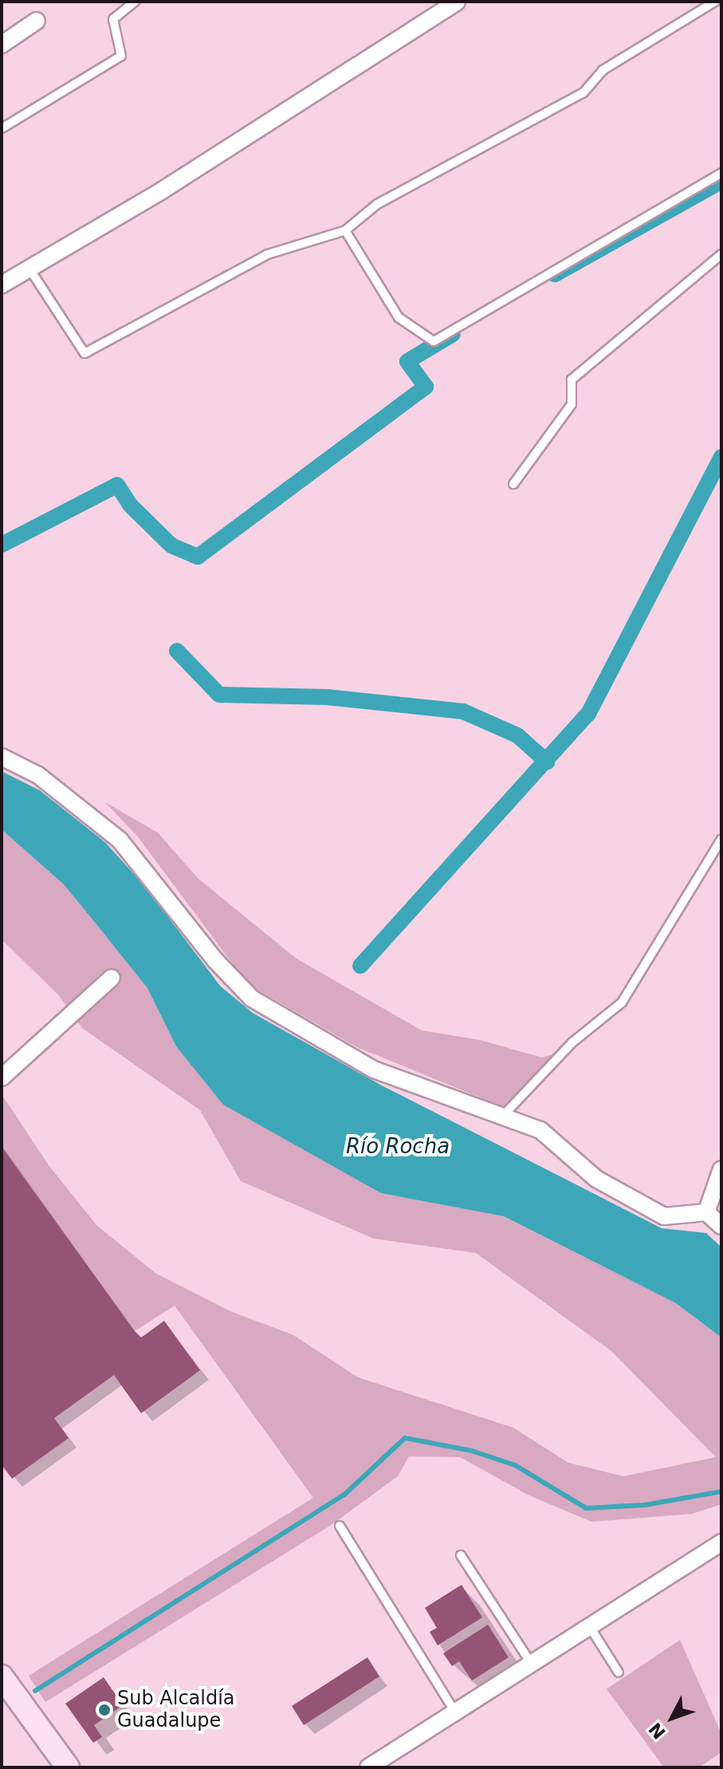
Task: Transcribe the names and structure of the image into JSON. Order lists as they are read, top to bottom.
{
  "water": ["Río Rocha"],
  "places": ["Sub Alcaldía Guadalupe"],
  "north": "bottom left"
}
